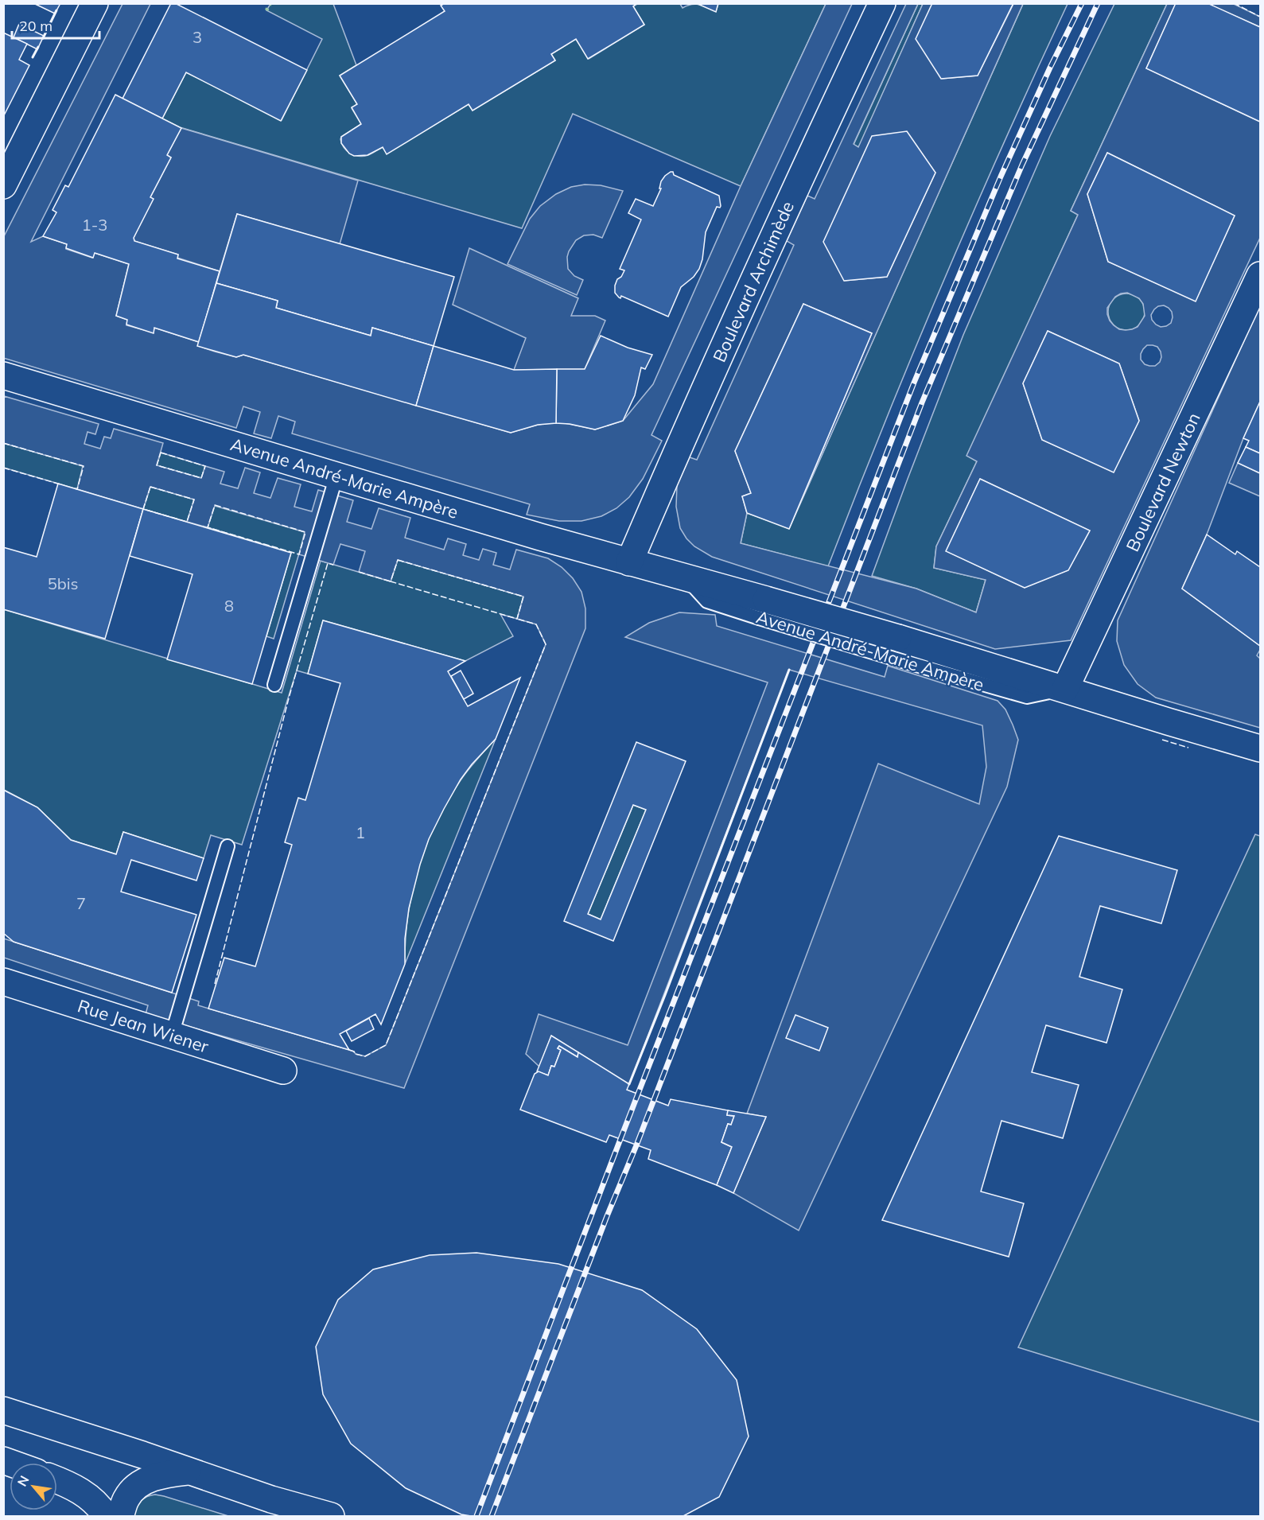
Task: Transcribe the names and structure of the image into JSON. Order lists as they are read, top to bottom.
{
  "streets": {
    "street": [
      "Boulevard Archimède",
      "Avenue André-Marie Ampère",
      "Boulevard Newton",
      "Rue Jean Wiener"
    ]
  },
  "crossings": [
    ["Boulevard Archimède", "Avenue André-Marie Ampère"],
    ["Avenue André-Marie Ampère", "Boulevard Newton"]
  ],
  "house_numbers": [
    "3",
    "1-3",
    "5bis",
    "8",
    "1",
    "7"
  ],
  "scale_bar": "20 m",
  "north": "top left"
}
